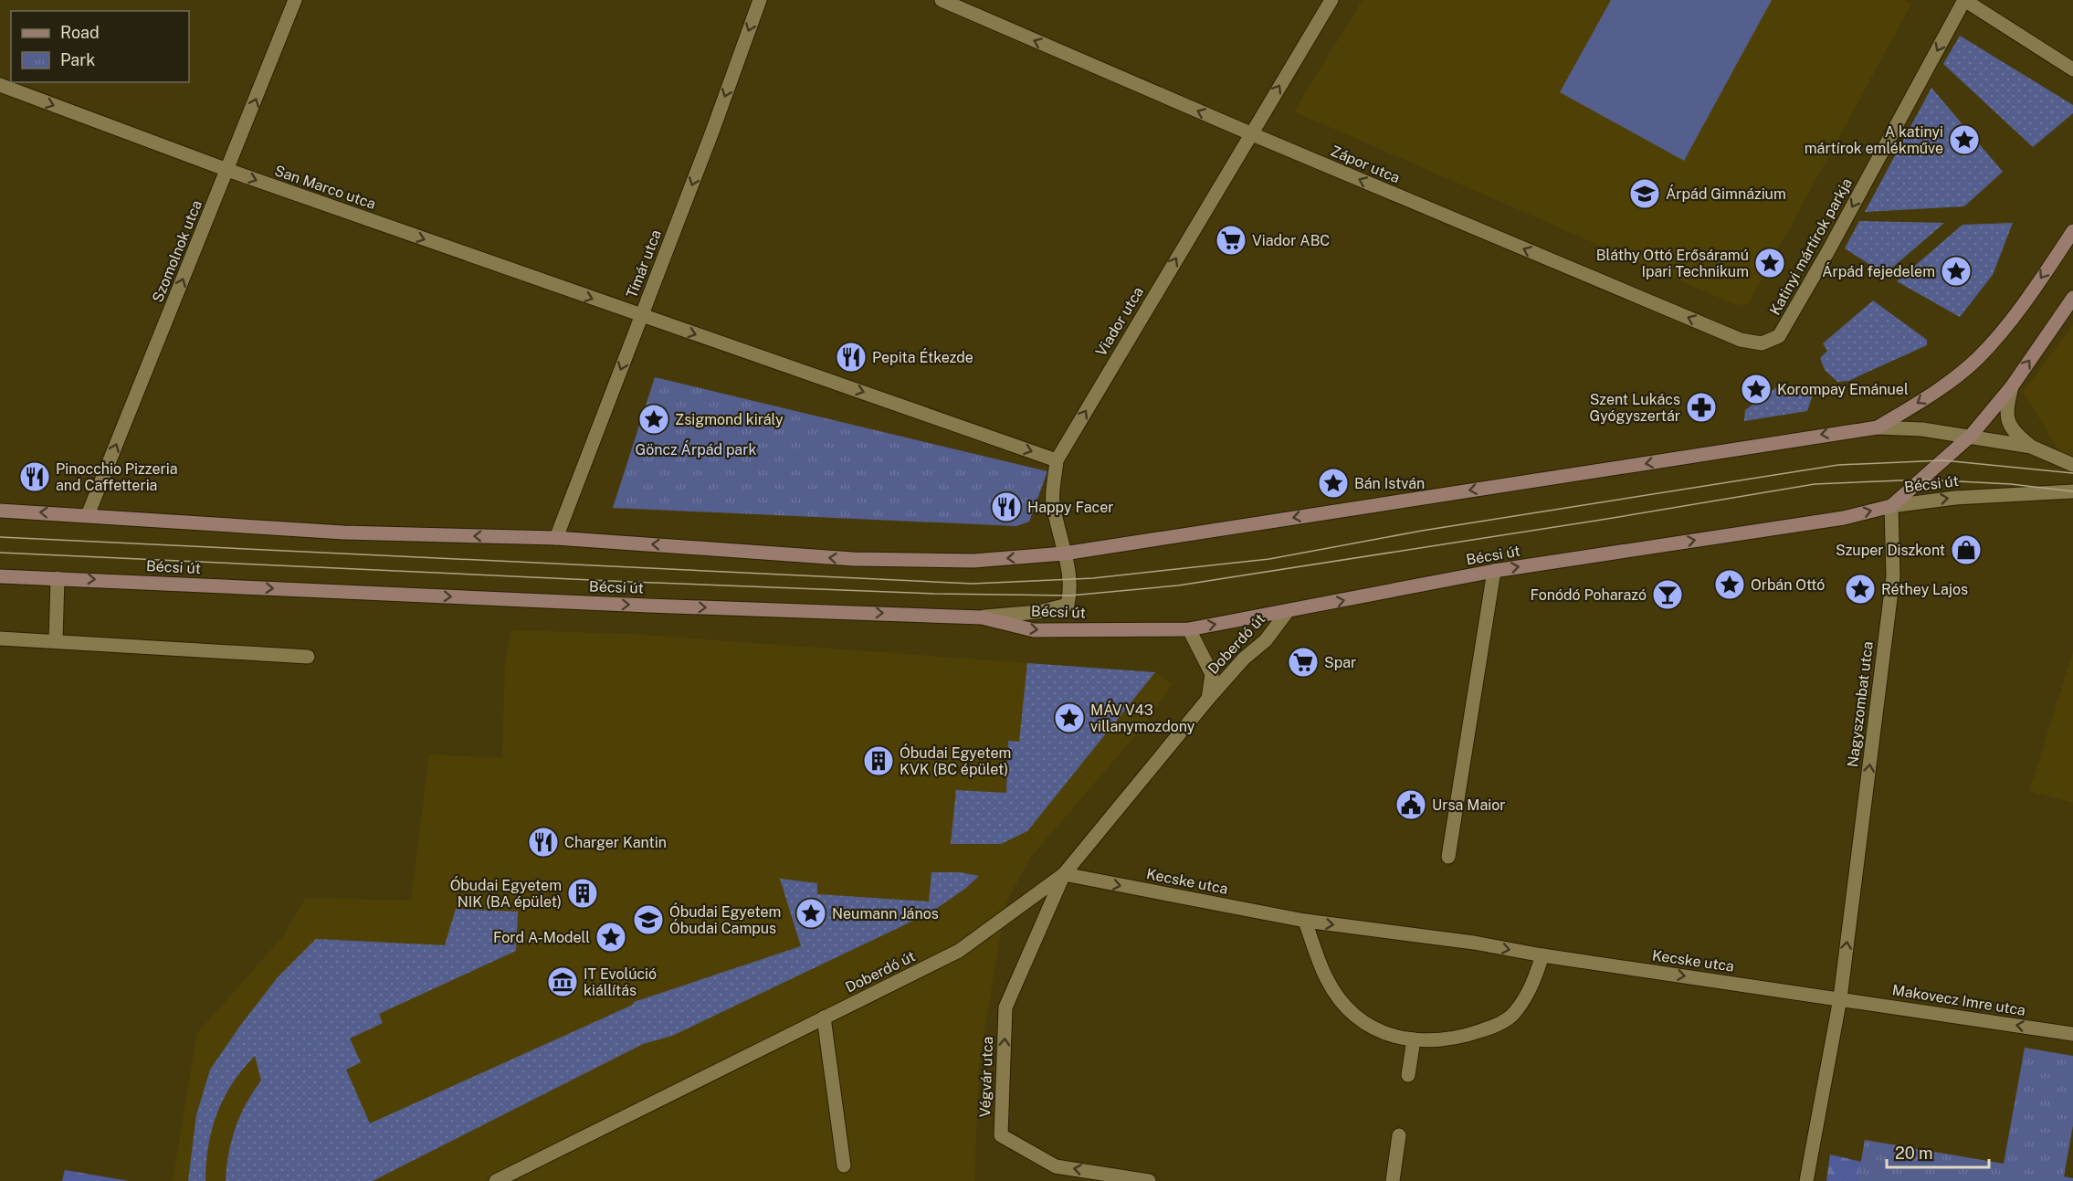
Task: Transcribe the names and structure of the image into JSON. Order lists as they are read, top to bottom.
{
  "streets": {
    "main road": ["Bécsi út"],
    "street": [
      "Zápor utca",
      "San Marco utca",
      "Katinyi mártírok parkja",
      "Szomolnok utca",
      "Tímár utca",
      "Viador utca",
      "Doberdó út",
      "Nagyszombat utca",
      "Kecske utca",
      "Makovecz Imre utca",
      "Végvár utca"
    ]
  },
  "crossings": [
    ["Zápor utca", "Katinyi mártírok parkja"],
    ["Zápor utca", "Viador utca"],
    ["San Marco utca", "Szomolnok utca"],
    ["San Marco utca", "Tímár utca"],
    ["Viador utca", "Bécsi út"],
    ["Bécsi út", "Doberdó út"],
    ["Bécsi út", "Nagyszombat utca"],
    ["Doberdó út", "Kecske utca"],
    ["Doberdó út", "Végvár utca"],
    ["Nagyszombat utca", "Kecske utca"],
    ["Nagyszombat utca", "Makovecz Imre utca"],
    ["Kecske utca", "Makovecz Imre utca"],
    ["Kecske utca", "Végvár utca"]
  ],
  "one_way": [
    "Zápor utca",
    "San Marco utca",
    "Katinyi mártírok parkja",
    "Szomolnok utca",
    "Tímár utca",
    "Viador utca",
    "Bécsi út",
    "Nagyszombat utca",
    "Kecske utca",
    "Makovecz Imre utca"
  ],
  "parks": ["Göncz Árpád park"],
  "places": {
    "place": [
      "A katinyi mártírok emlékműve",
      "Bláthy Ottó Erősáramú Ipari Technikum",
      "Árpád fejedelem",
      "Korompay Emánuel",
      "Zsigmond király",
      "Bán István",
      "Orbán Ottó",
      "Réthey Lajos",
      "MÁV V43 villanymozdony",
      "Neumann János",
      "Ford A-Modell"
    ],
    "school or university": ["Árpád Gimnázium", "Óbudai Egyetem Óbudai Campus"],
    "supermarket": ["Viador ABC", "Spar"],
    "restaurant": [
      "Pepita Étkezde",
      "Pinocchio Pizzeria and Caffetteria",
      "Happy Facer",
      "Charger Kantin"
    ],
    "pharmacy": ["Szent Lukács Gyógyszertár"],
    "shop": ["Szuper Diszkont"],
    "bar": ["Fonódó Poharazó"],
    "building": ["Óbudai Egyetem KVK (BC épület)", "Óbudai Egyetem NIK (BA épület)"],
    "public building": ["Ursa Maior"],
    "museum": ["IT Evolúció kiállítás"]
  },
  "legend": ["Road", "Park"],
  "scale_bar": "20 m"
}
